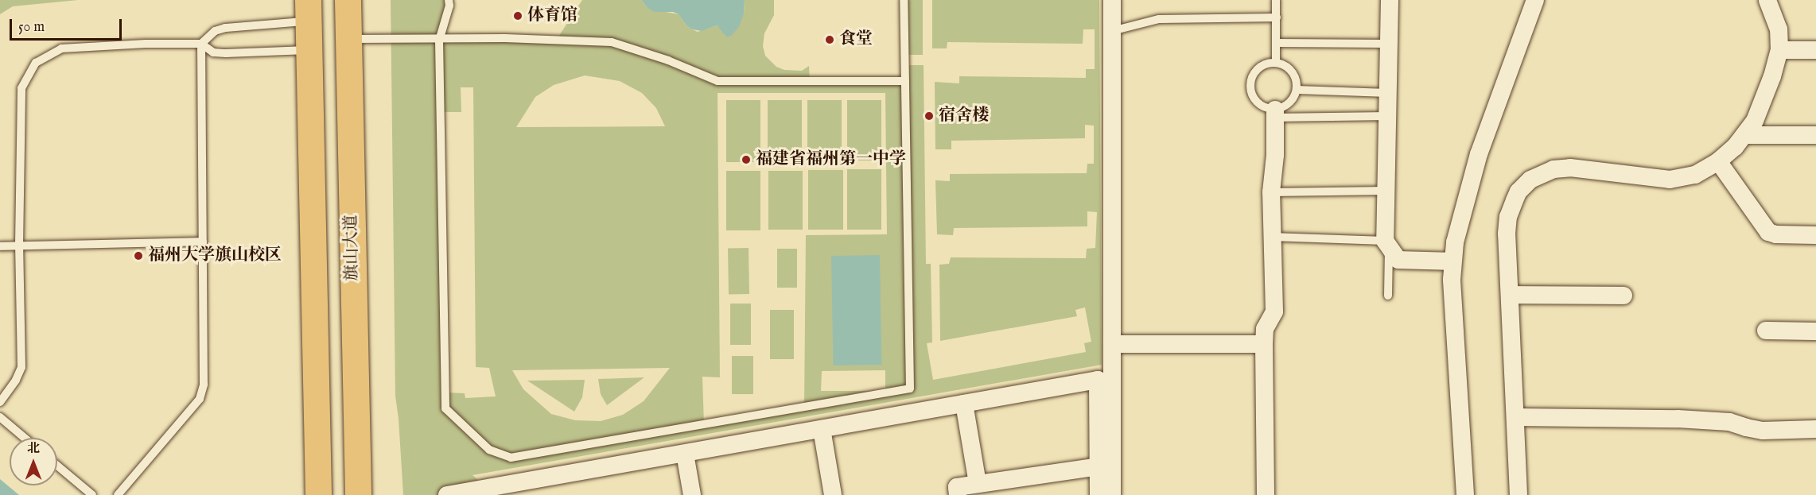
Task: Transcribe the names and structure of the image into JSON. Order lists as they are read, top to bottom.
{
  "streets": {
    "highway": ["旗山大道"]
  },
  "places": [
    "体育馆",
    "食堂",
    "宿舍楼",
    "福建省福州第一中学",
    "福州大学旗山校区"
  ],
  "scale_bar": "50 m",
  "north": "top"
}
